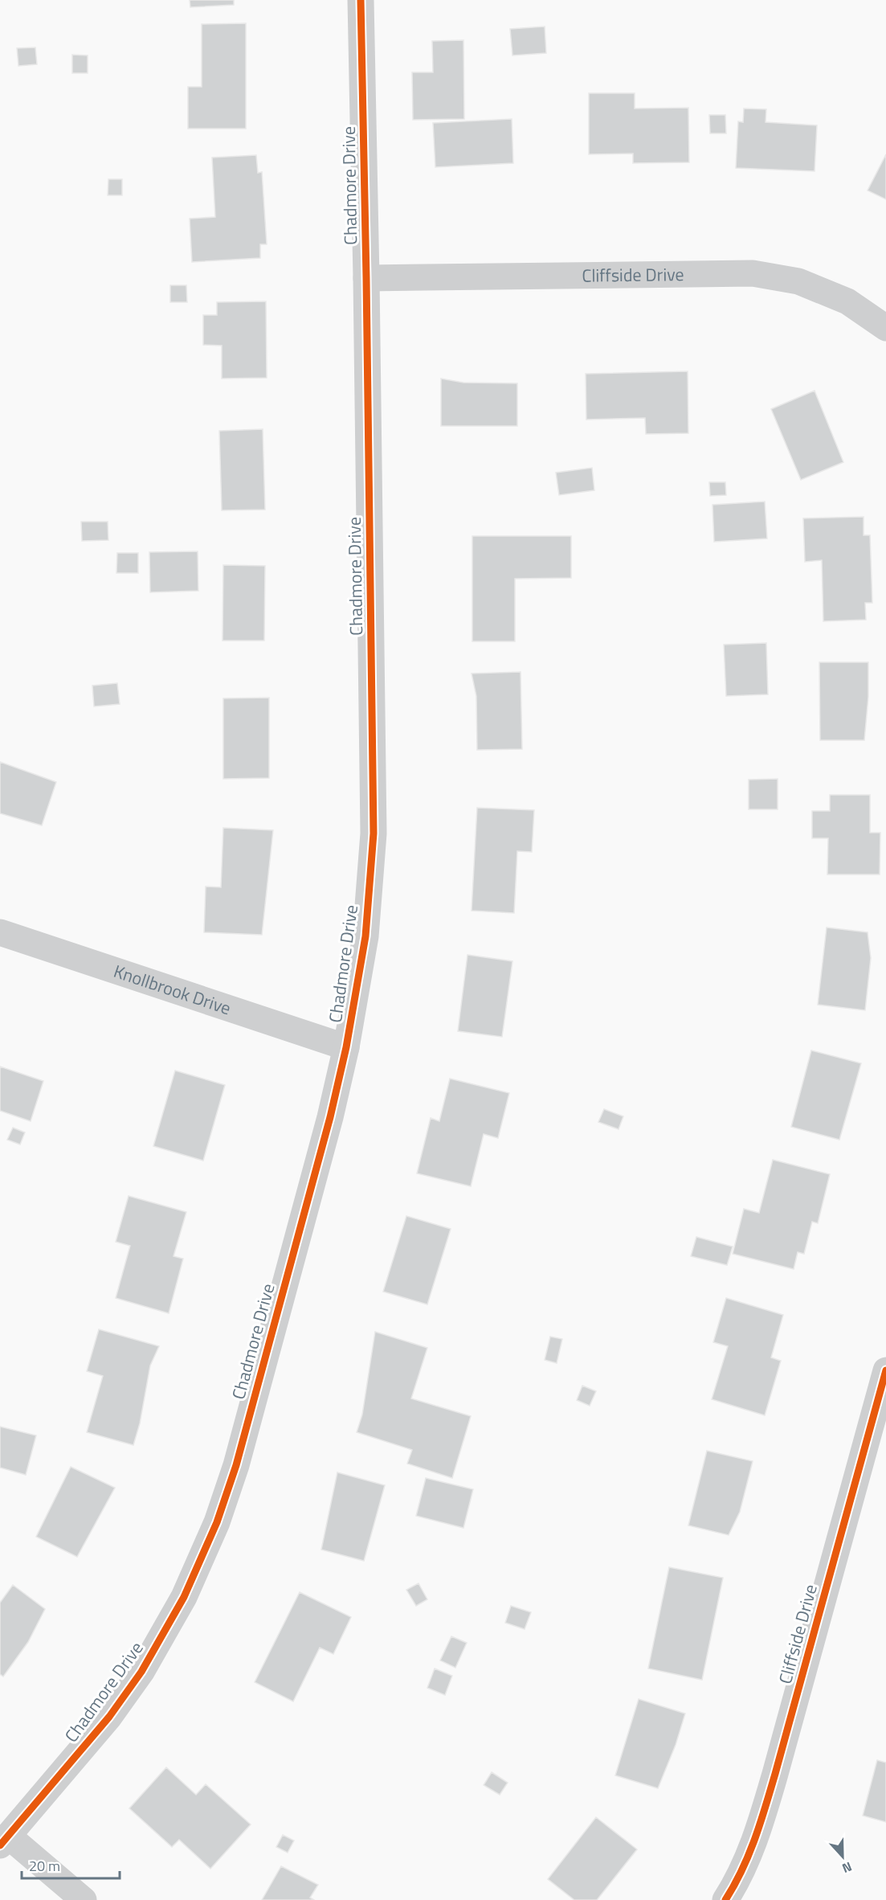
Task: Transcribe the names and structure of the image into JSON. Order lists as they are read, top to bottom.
{
  "streets": {
    "street": ["Chadmore Drive", "Cliffside Drive", "Knollbrook Drive"]
  },
  "crossings": [
    ["Chadmore Drive", "Cliffside Drive"],
    ["Chadmore Drive", "Knollbrook Drive"]
  ],
  "scale_bar": "20 m",
  "north": "bottom"
}
